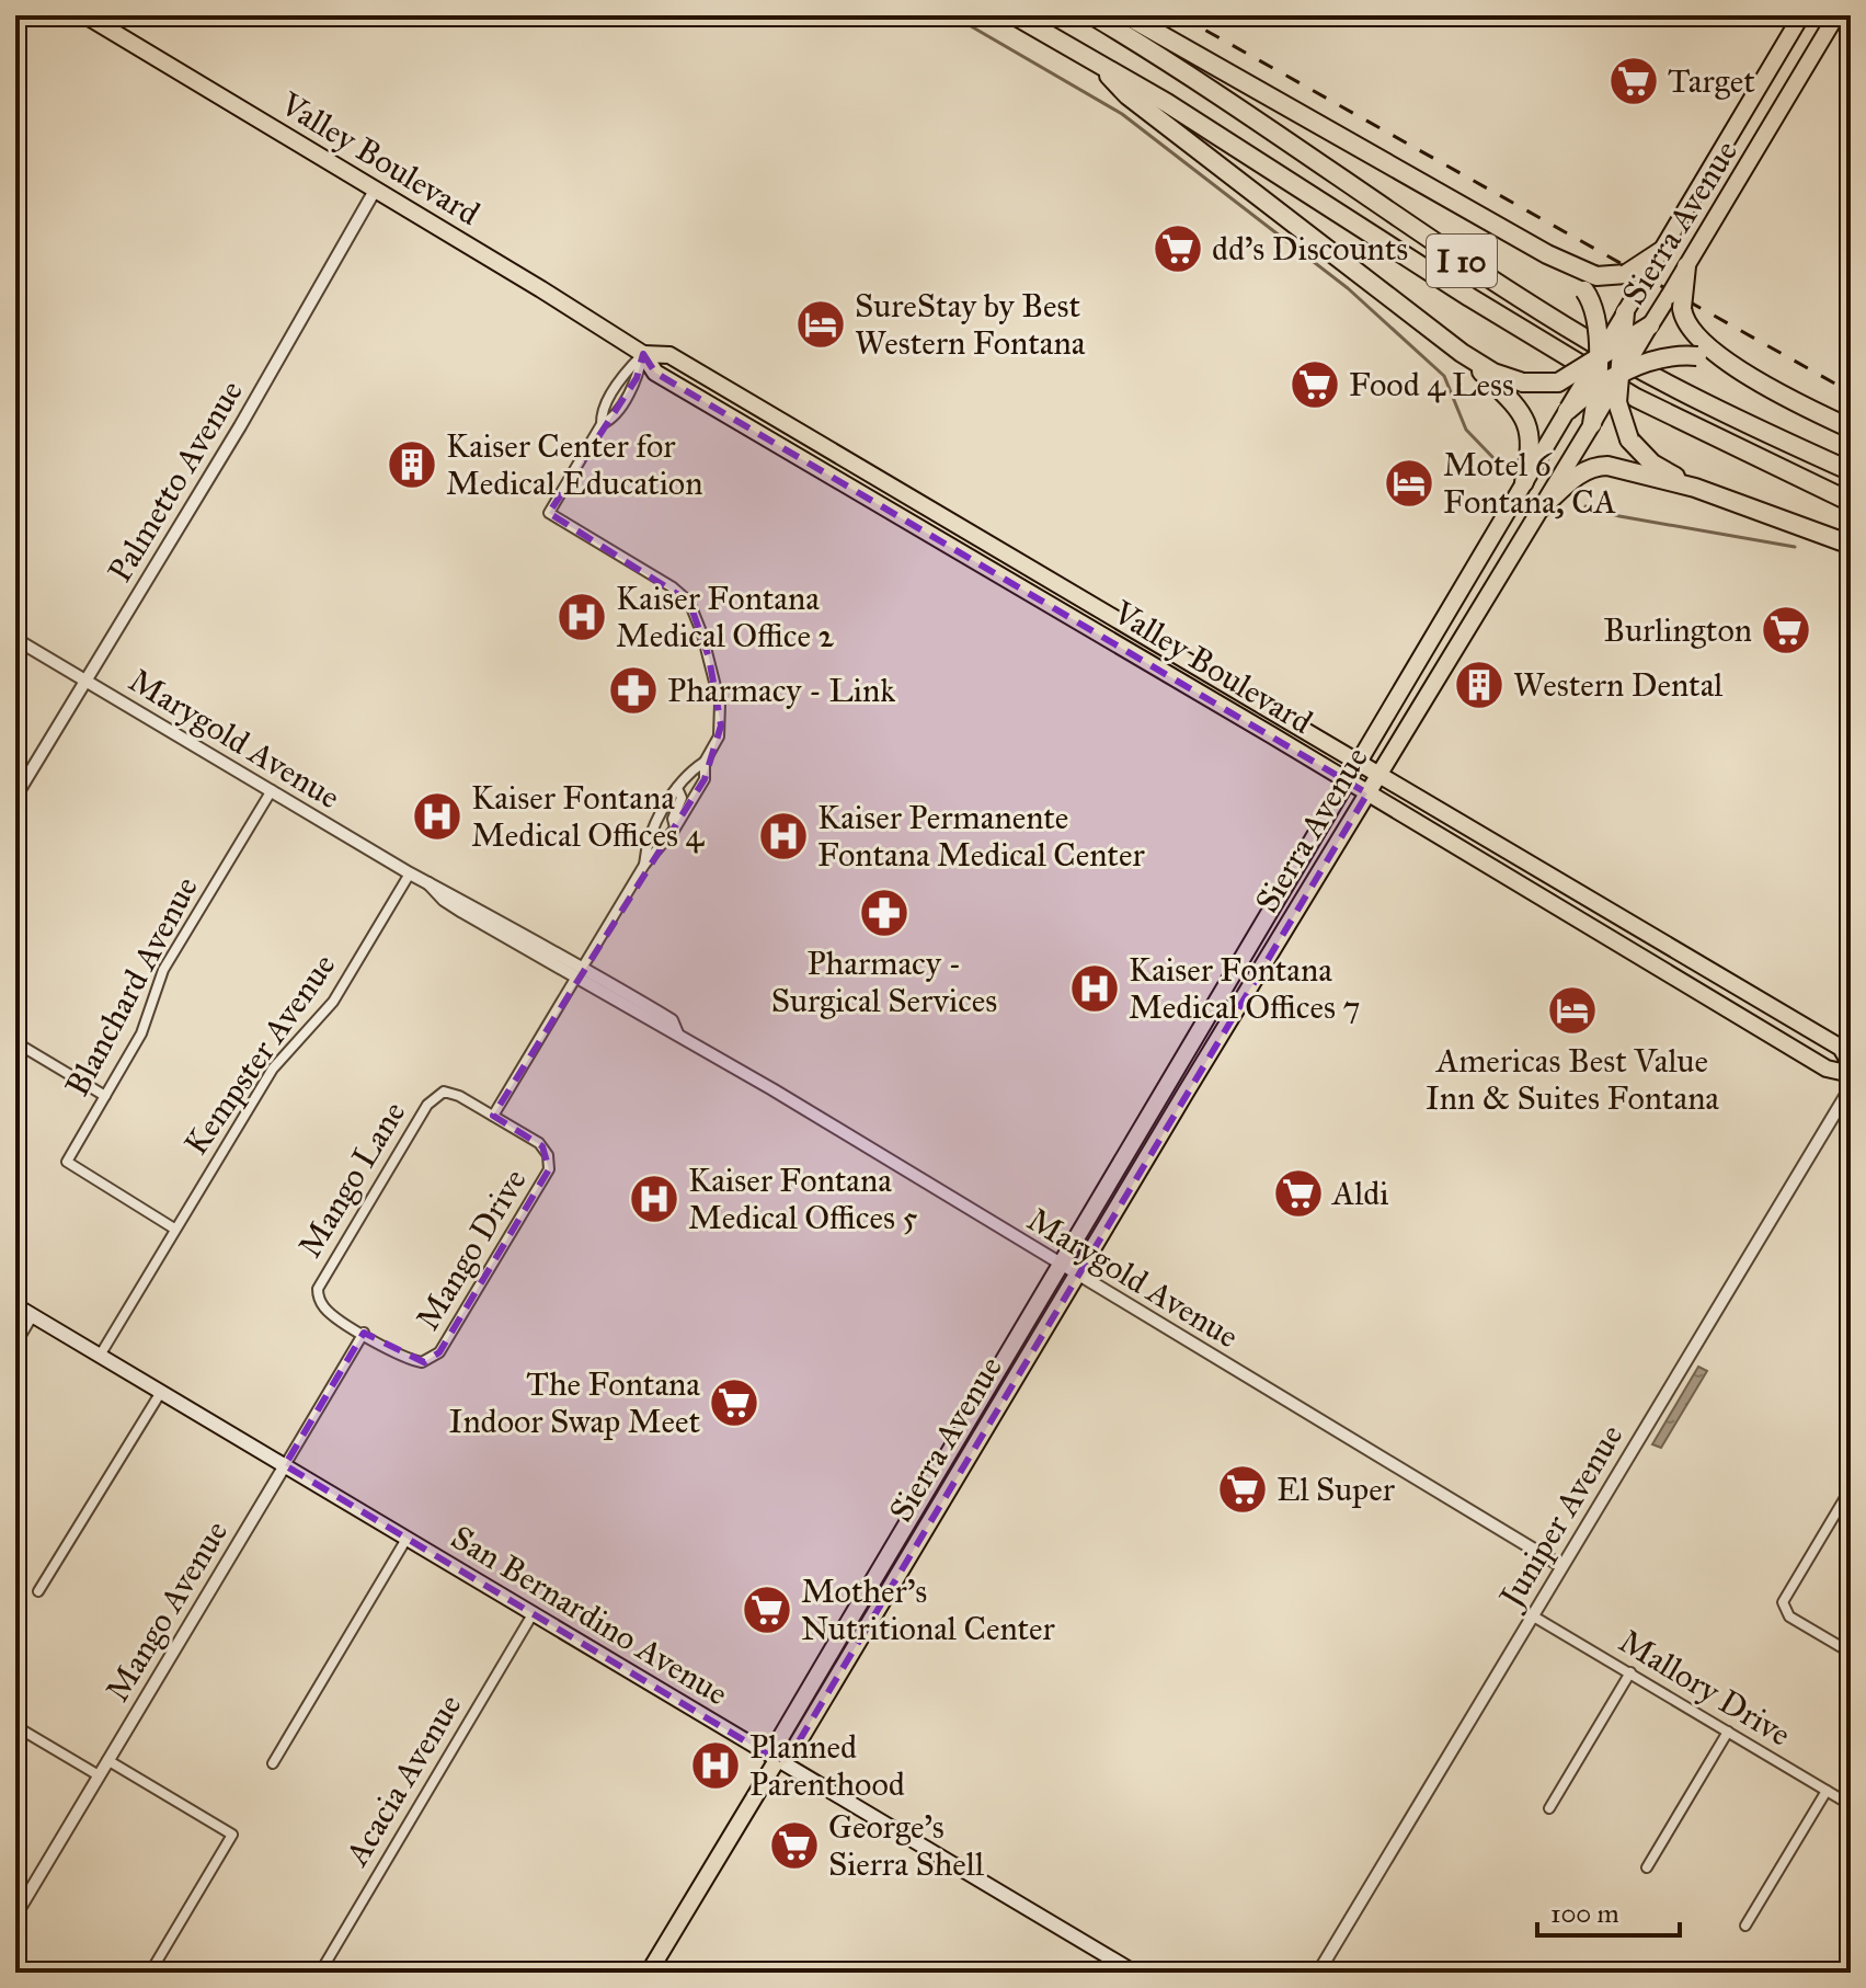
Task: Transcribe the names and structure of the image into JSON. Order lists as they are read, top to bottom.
{
  "streets": {
    "highway": ["I 10"],
    "main road": ["Valley Boulevard", "Sierra Avenue", "San Bernardino Avenue"],
    "street": [
      "Palmetto Avenue",
      "Marygold Avenue",
      "Blanchard Avenue",
      "Kempster Avenue",
      "Mango Lane",
      "Mango Drive",
      "Juniper Avenue",
      "Mango Avenue",
      "Mallory Drive",
      "Acacia Avenue"
    ]
  },
  "crossings": [
    ["Valley Boulevard", "Sierra Avenue"],
    ["Valley Boulevard", "Palmetto Avenue"],
    ["Sierra Avenue", "Marygold Avenue"],
    ["Sierra Avenue", "San Bernardino Avenue"],
    ["Palmetto Avenue", "Marygold Avenue"],
    ["Marygold Avenue", "Blanchard Avenue"],
    ["Marygold Avenue", "Kempster Avenue"],
    ["Marygold Avenue", "Juniper Avenue"],
    ["Blanchard Avenue", "Kempster Avenue"],
    ["Kempster Avenue", "San Bernardino Avenue"],
    ["Mango Lane", "Mango Drive"],
    ["Mango Lane", "Mango Avenue"],
    ["Mango Drive", "Mango Avenue"],
    ["Juniper Avenue", "Mallory Drive"],
    ["Mango Avenue", "San Bernardino Avenue"],
    ["San Bernardino Avenue", "Acacia Avenue"]
  ],
  "places": {
    "supermarket": [
      "Target",
      "dd's Discounts",
      "Food 4 Less",
      "Burlington",
      "Aldi",
      "The Fontana Indoor Swap Meet",
      "El Super",
      "Mother's Nutritional Center",
      "George's Sierra Shell"
    ],
    "hotel": ["SureStay by Best Western Fontana", "Motel 6 Fontana, CA", "Americas Best Value Inn & Suites Fontana"],
    "building": ["Kaiser Center for Medical Education", "Western Dental"],
    "hospital": [
      "Kaiser Fontana Medical Office 2",
      "Kaiser Fontana Medical Offices 4",
      "Kaiser Permanente Fontana Medical Center",
      "Kaiser Fontana Medical Offices 7",
      "Kaiser Fontana Medical Offices 5",
      "Planned Parenthood"
    ],
    "pharmacy": ["Pharmacy - Link", "Pharmacy - Surgical Services"]
  },
  "scale_bar": "100 m"
}
